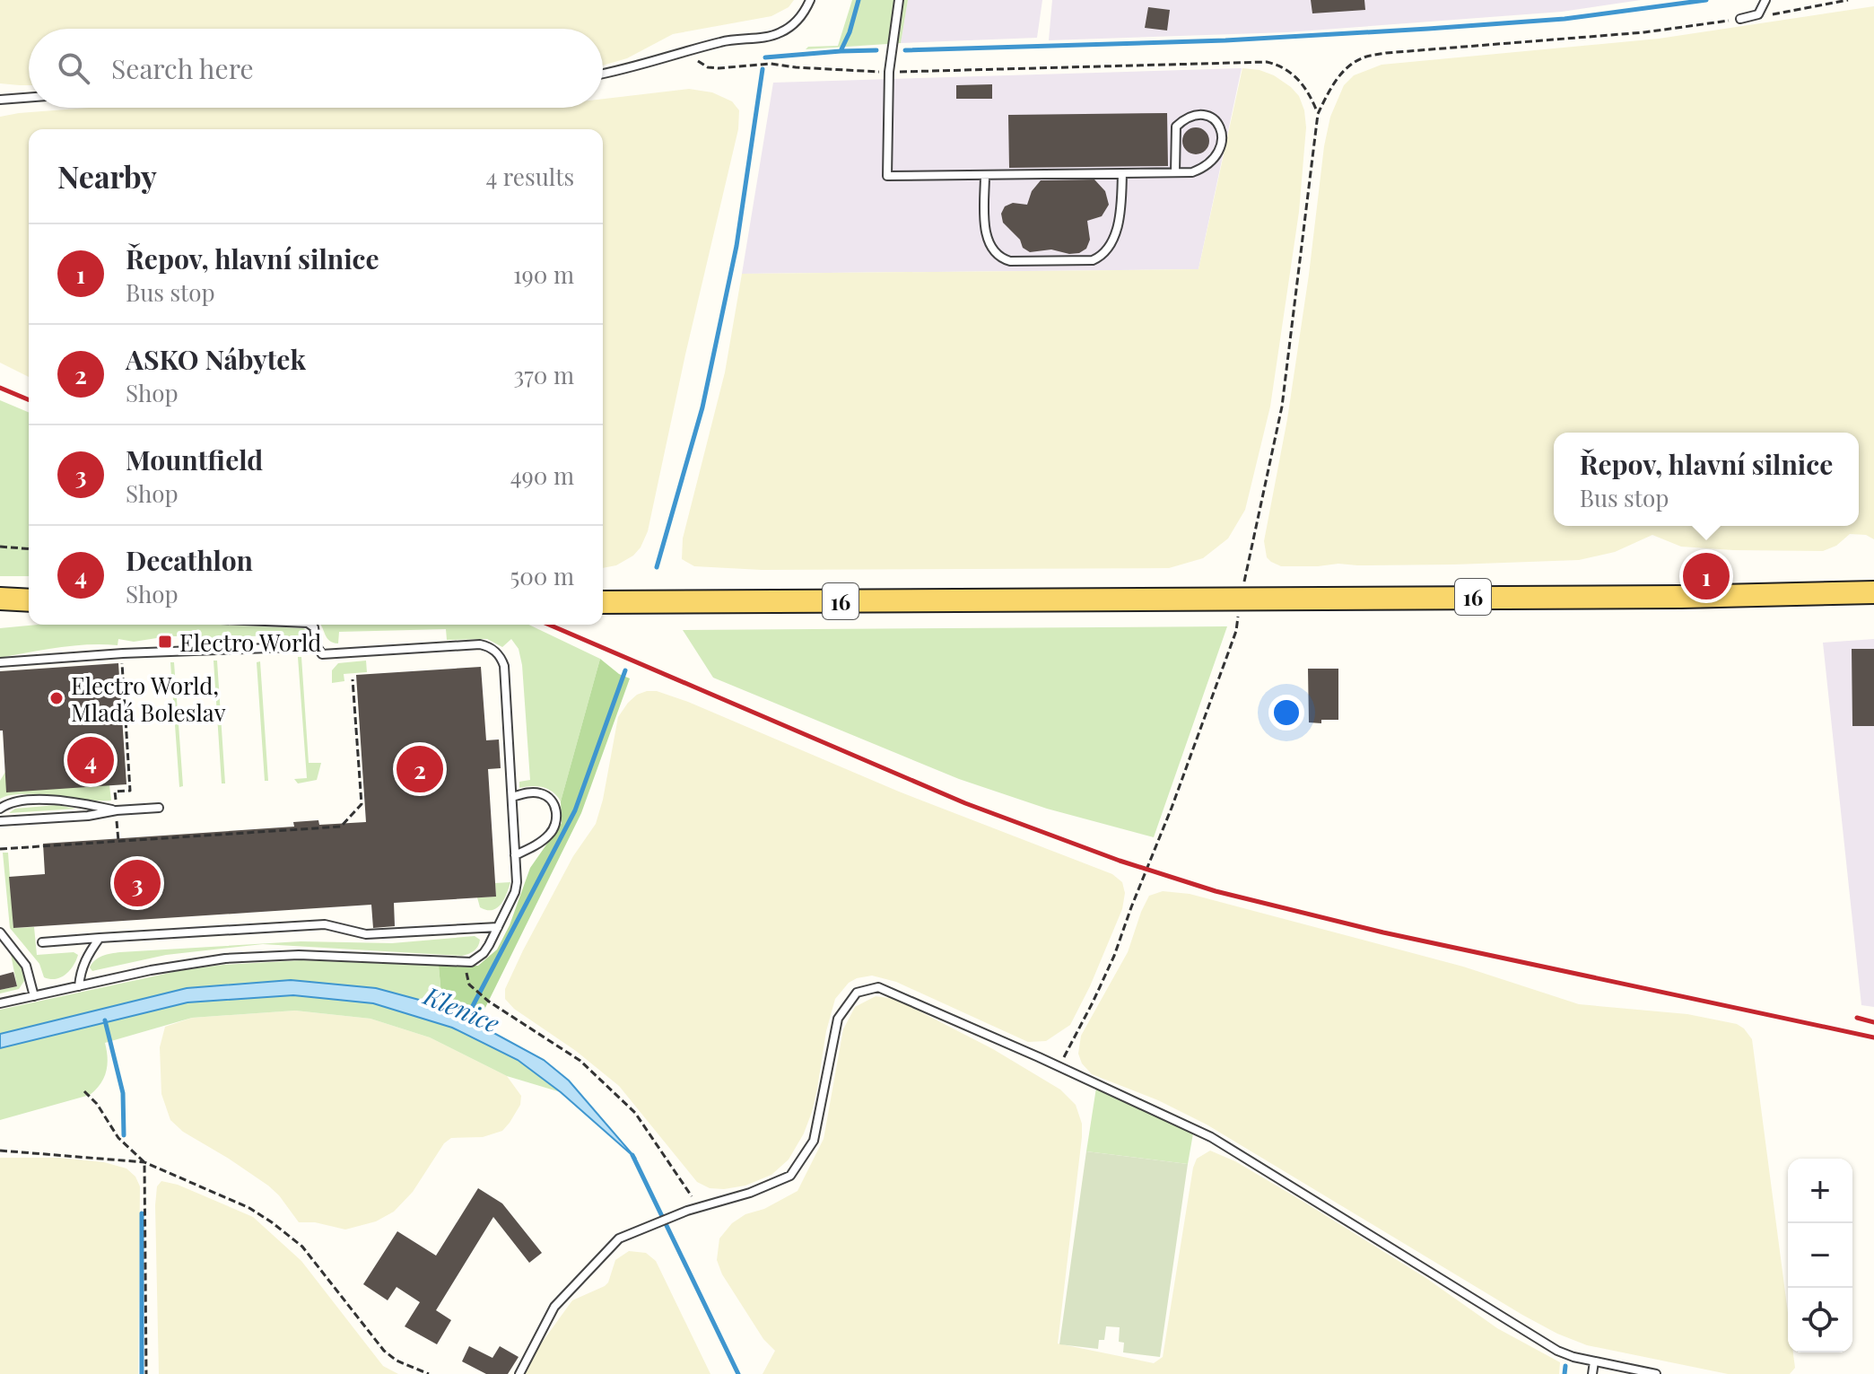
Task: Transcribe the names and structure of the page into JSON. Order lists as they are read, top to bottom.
{
  "streets": {
    "main road": ["16"]
  },
  "water": ["Klenice"],
  "places": {
    "transit": ["Electro World"],
    "other": ["Electro World, Mladá Boleslav"]
  },
  "page": {
    "search": "Search here",
    "heading": ["Nearby", "4 results"],
    "list": [
      {
        "mark": "1",
        "name": "Řepov, hlavní silnice",
        "note": "Bus stop",
        "value": "190 m"
      },
      {
        "mark": "2",
        "name": "ASKO Nábytek",
        "note": "Shop",
        "value": "370 m"
      },
      {
        "mark": "3",
        "name": "Mountfield",
        "note": "Shop",
        "value": "490 m"
      },
      {
        "mark": "4",
        "name": "Decathlon",
        "note": "Shop",
        "value": "500 m"
      }
    ],
    "popup": ["Řepov, hlavní silnice", "Bus stop"],
    "pins": [
      "1",
      "4",
      "2",
      "3"
    ],
    "map_buttons": ["+", "−"]
  }
}
